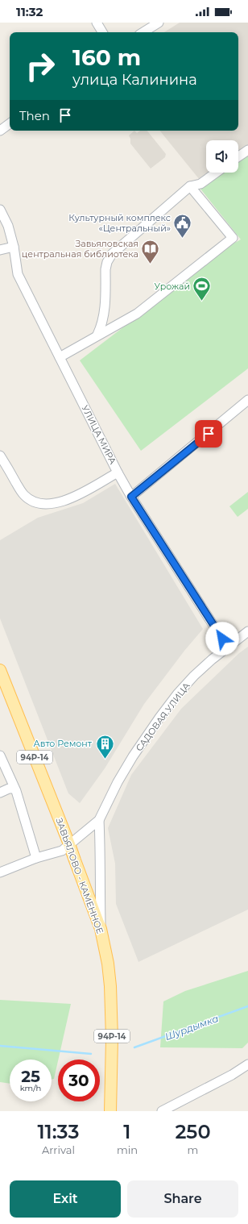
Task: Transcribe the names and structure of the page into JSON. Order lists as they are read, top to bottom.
{
  "streets": {
    "main road": ["94Р-14", "ЗАВЬЯЛОВО - КАМЕННОЕ"],
    "street": ["УЛИЦА МИРА", "САДОВАЯ УЛИЦА"]
  },
  "crossings": [
    ["УЛИЦА МИРА", "САДОВАЯ УЛИЦА"]
  ],
  "water": ["Шурдымка"],
  "places": {
    "public building": ["Культурный комплекс «Центральный»"],
    "library": ["Завьяловская центральная библиотека"],
    "sports": ["Урожай"],
    "building": ["Авто Ремонт"]
  },
  "page": {
    "status": "11:32",
    "turn": ["160 m", "улица Калинина"],
    "then": "Then",
    "speed": "25 km/h",
    "limit": "30",
    "eta": [
      "11:33",
      "Arrival",
      "1",
      "min",
      "250",
      "m"
    ],
    "buttons": ["Exit", "Share"]
  }
}
